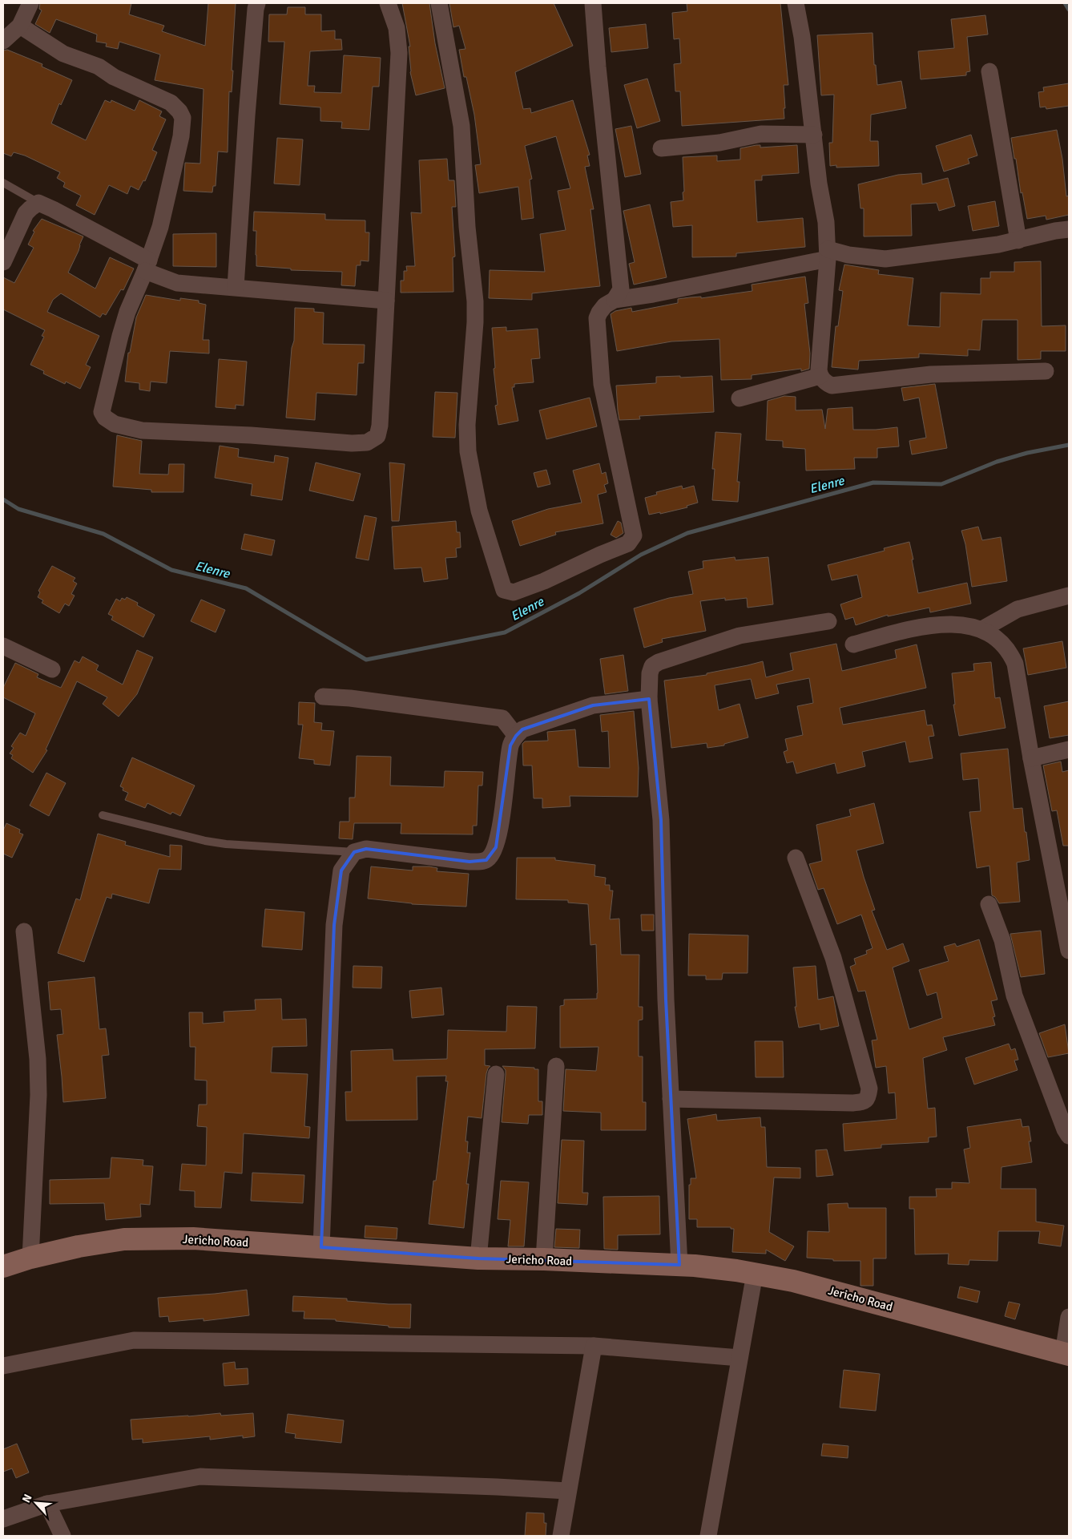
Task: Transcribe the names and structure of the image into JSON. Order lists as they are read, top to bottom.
{
  "streets": {
    "street": ["Jericho Road"]
  },
  "water": ["Elenre"],
  "north": "top left"
}
